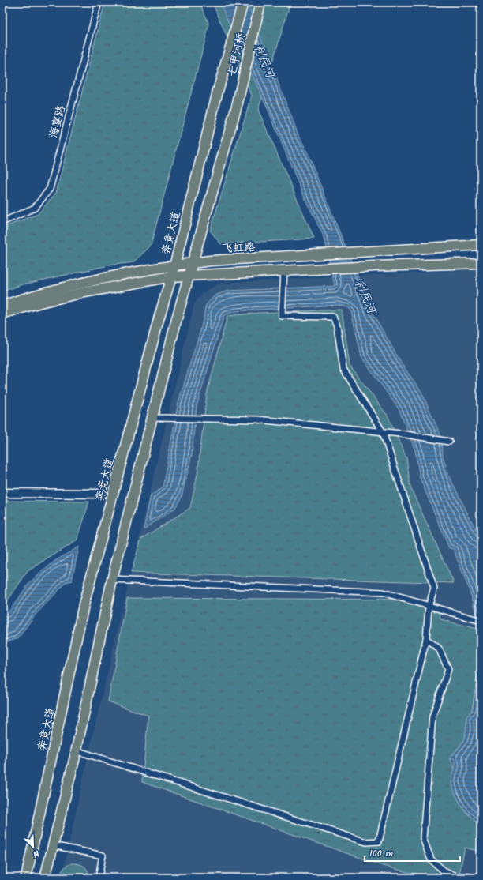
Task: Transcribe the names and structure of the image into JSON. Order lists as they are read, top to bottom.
{
  "streets": {
    "main road": ["七甲河桥", "奔竞大道", "飞虹路"],
    "street": ["海宴路"]
  },
  "crossings": [
    ["七甲河桥", "奔竞大道"],
    ["七甲河桥", "飞虹路"],
    ["奔竞大道", "飞虹路"]
  ],
  "water": ["利民河"],
  "scale_bar": "100 m",
  "north": "bottom right"
}
